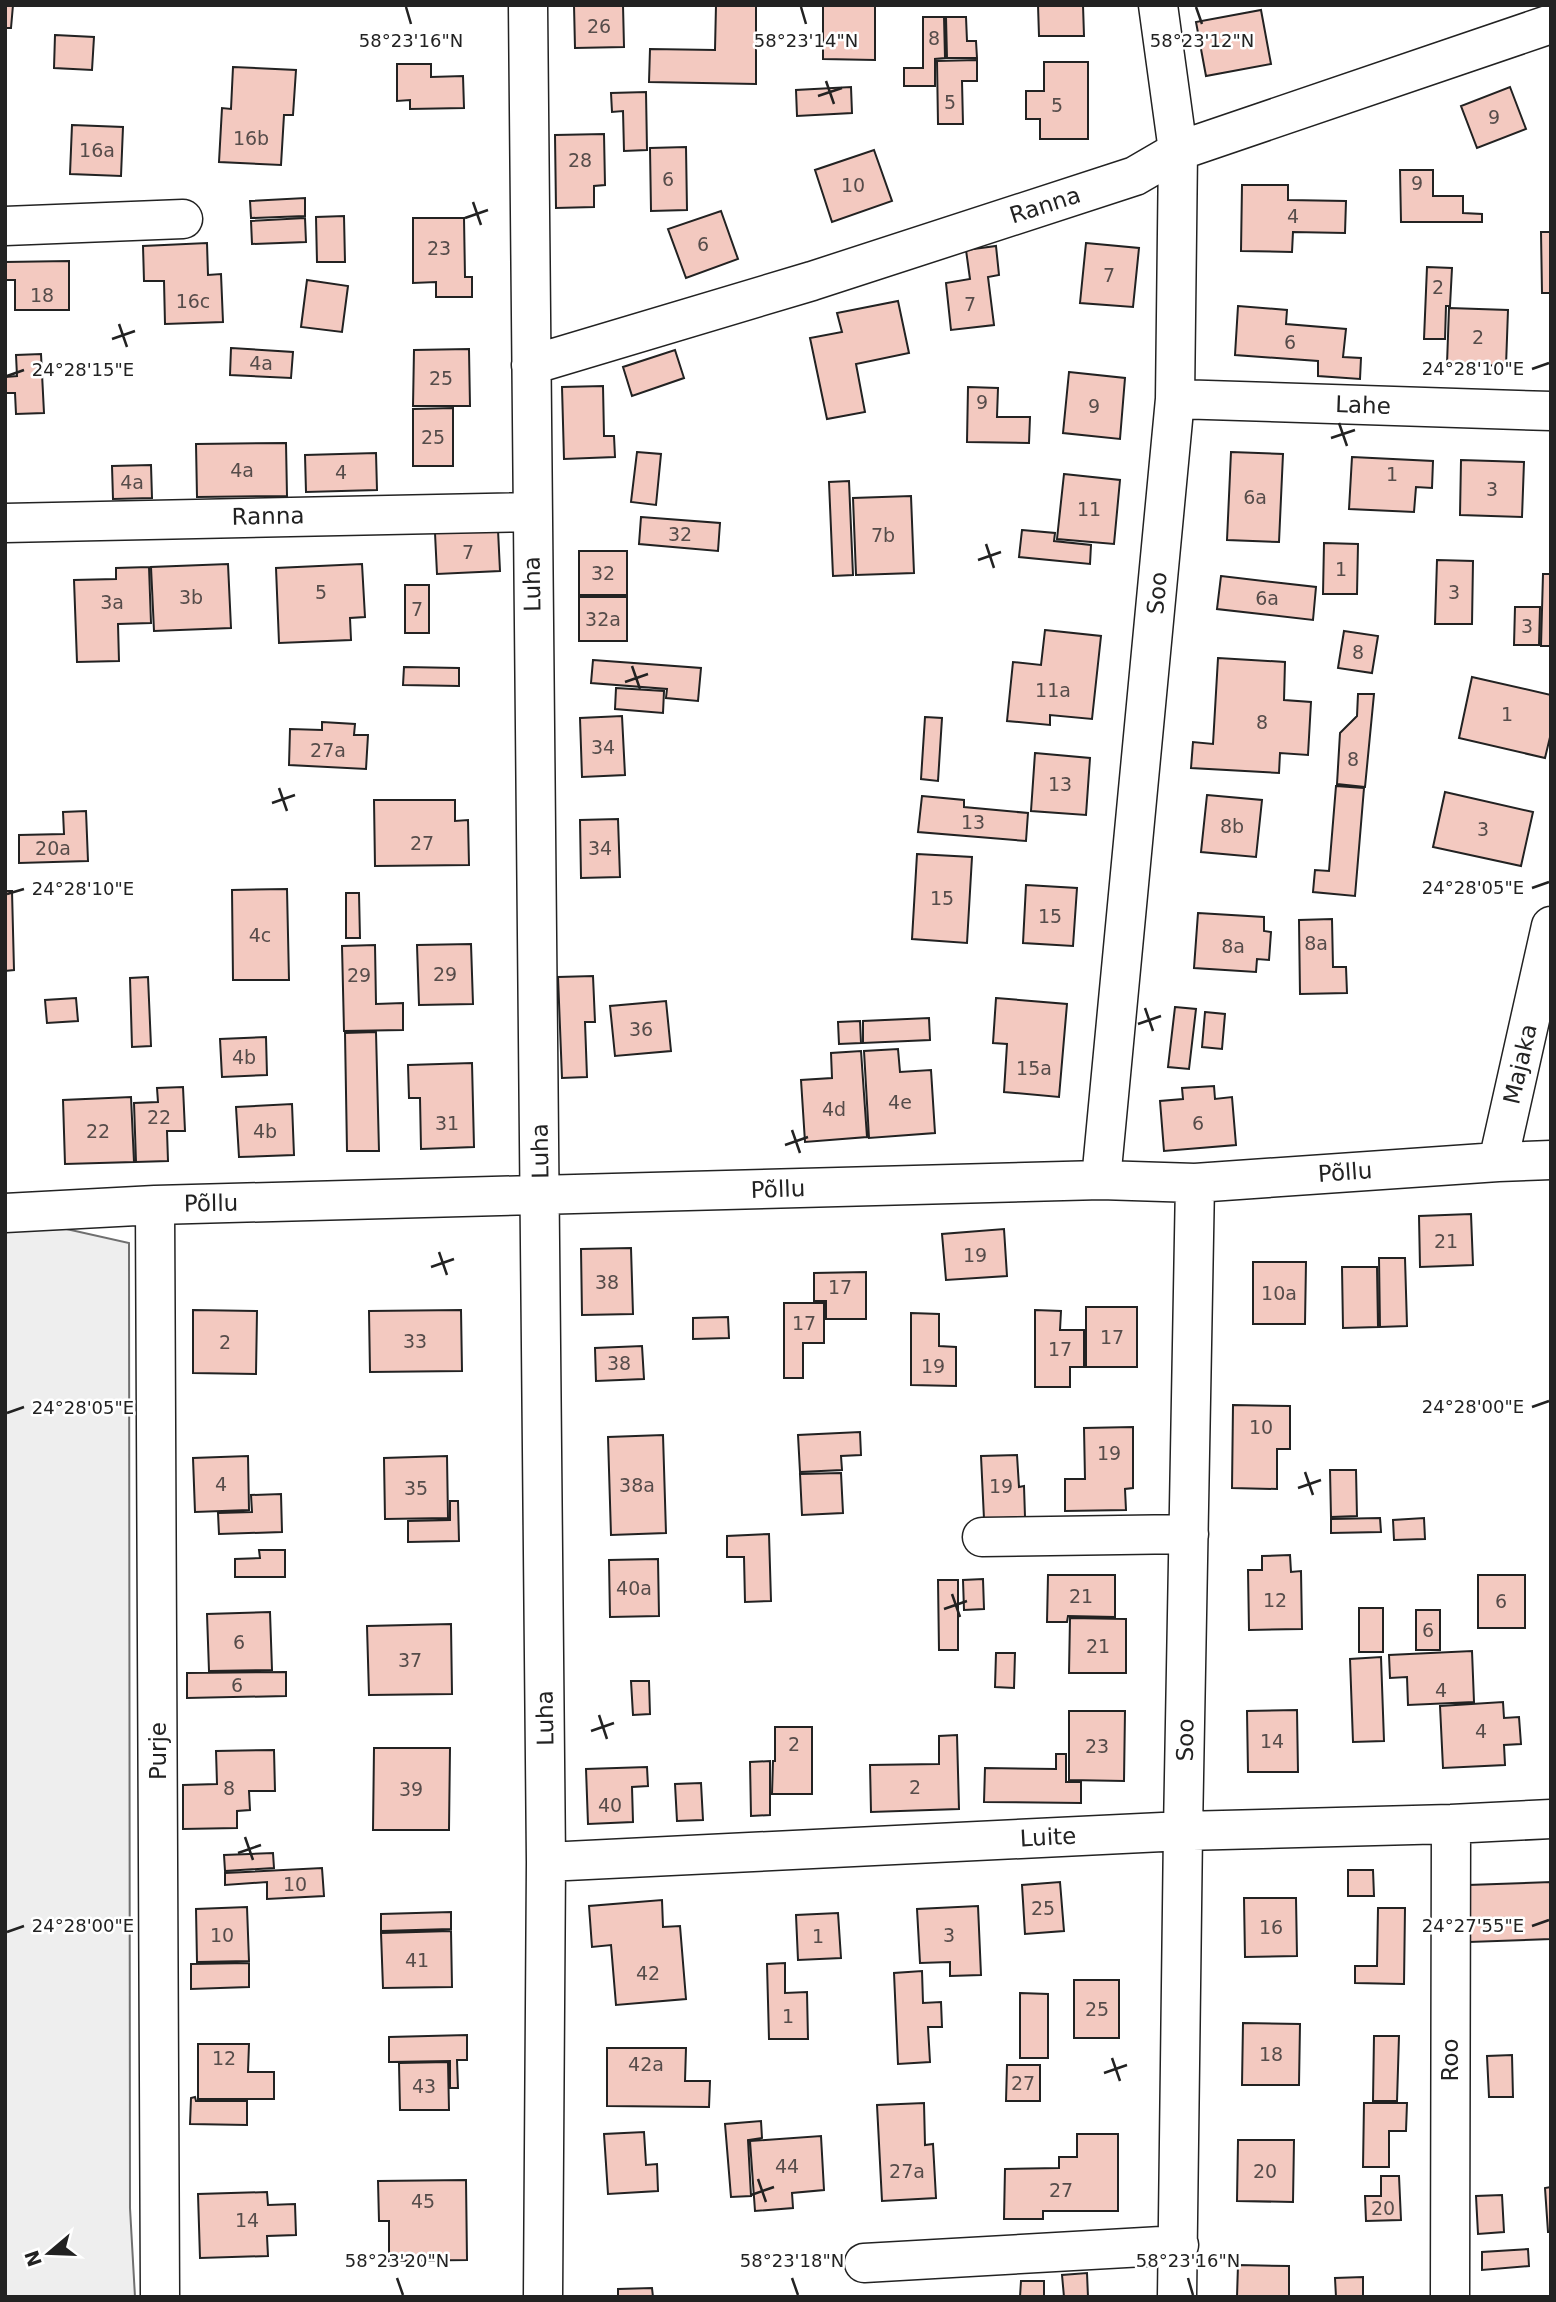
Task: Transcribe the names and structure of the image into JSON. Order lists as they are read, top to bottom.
{
  "streets": {
    "street": [
      "Ranna",
      "Lahe",
      "Luha",
      "Soo",
      "Majaka",
      "Põllu",
      "Purje",
      "Luite",
      "Roo"
    ]
  },
  "crossings": [
    ["Ranna", "Luha"],
    ["Ranna", "Soo"],
    ["Lahe", "Soo"],
    ["Luha", "Põllu"],
    ["Luha", "Luite"],
    ["Soo", "Põllu"],
    ["Soo", "Luite"],
    ["Majaka", "Põllu"],
    ["Põllu", "Purje"],
    ["Luite", "Roo"]
  ],
  "house_numbers": [
    "26",
    "8",
    "5",
    "5",
    "9",
    "16b",
    "16a",
    "28",
    "6",
    "9",
    "10",
    "4",
    "6",
    "23",
    "7",
    "2",
    "18",
    "16c",
    "7",
    "2",
    "6",
    "4a",
    "25",
    "9",
    "9",
    "25",
    "4a",
    "4",
    "1",
    "4a",
    "3",
    "6a",
    "11",
    "32",
    "7b",
    "7",
    "1",
    "32",
    "5",
    "3",
    "3b",
    "6a",
    "3a",
    "7",
    "32a",
    "3",
    "8",
    "11a",
    "1",
    "8",
    "34",
    "27a",
    "8",
    "13",
    "13",
    "8b",
    "3",
    "27",
    "20a",
    "34",
    "15",
    "15",
    "4c",
    "8a",
    "8a",
    "29",
    "29",
    "36",
    "4b",
    "15a",
    "4e",
    "4d",
    "22",
    "31",
    "6",
    "22",
    "4b",
    "21",
    "19",
    "38",
    "17",
    "10a",
    "17",
    "17",
    "33",
    "2",
    "17",
    "38",
    "19",
    "10",
    "19",
    "4",
    "38a",
    "19",
    "35",
    "40a",
    "21",
    "12",
    "6",
    "6",
    "6",
    "21",
    "37",
    "6",
    "4",
    "4",
    "14",
    "2",
    "23",
    "2",
    "8",
    "39",
    "40",
    "10",
    "25",
    "16",
    "10",
    "3",
    "1",
    "41",
    "42",
    "25",
    "1",
    "18",
    "12",
    "42a",
    "27",
    "43",
    "44",
    "27a",
    "20",
    "27",
    "45",
    "20",
    "14"
  ],
  "north": "left",
  "coordinates": [
    "58°23'16\"N",
    "58°23'14\"N",
    "58°23'12\"N",
    "24°28'10\"E",
    "24°28'15\"E",
    "24°28'05\"E",
    "24°28'00\"E",
    "24°27'55\"E",
    "58°23'20\"N",
    "58°23'18\"N"
  ]
}
